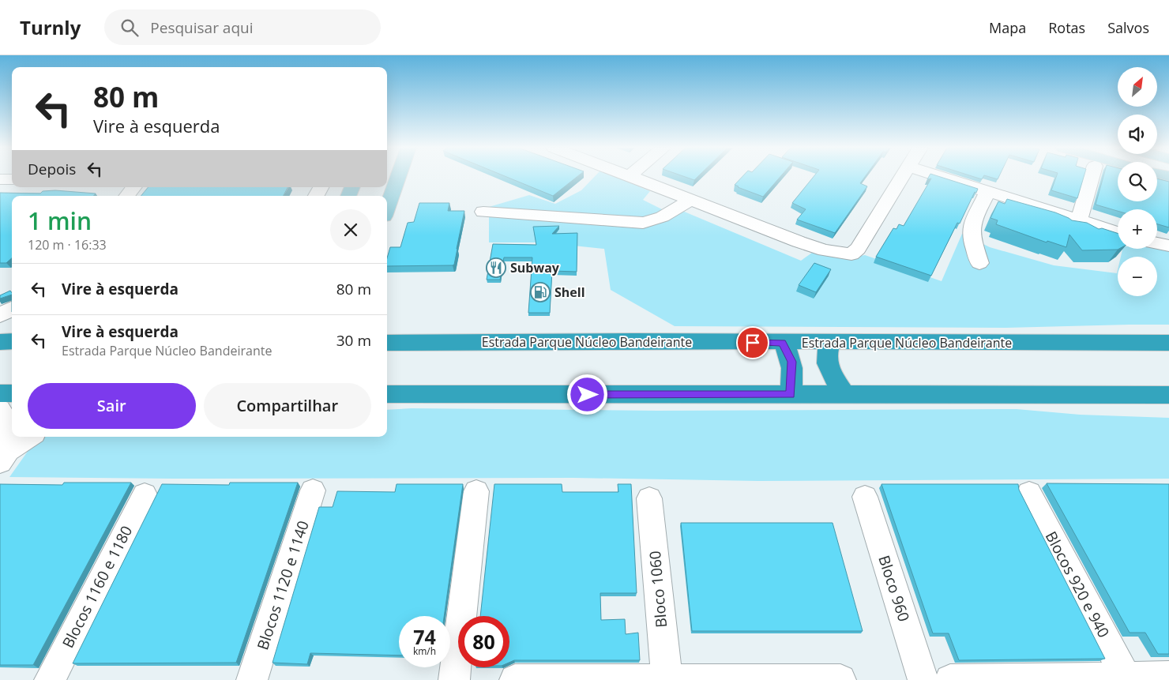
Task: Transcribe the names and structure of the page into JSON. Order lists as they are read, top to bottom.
{
  "streets": {
    "highway": ["Estrada Parque Núcleo Bandeirante"],
    "street": [
      "Blocos 920 e 940",
      "Blocos 1120 e 1140",
      "Blocos 1160 e 1180",
      "Bloco 960",
      "Bloco 1060"
    ]
  },
  "places": {
    "restaurant": ["Subway"],
    "fuel station": ["Shell"]
  },
  "north": "top right",
  "page": {
    "header": "Turnly",
    "search": "Pesquisar aqui",
    "nav": ["Mapa", "Rotas", "Salvos"],
    "map_buttons": ["+", "−"],
    "turn": ["80 m", "Vire à esquerda"],
    "then": "Depois",
    "heading": ["1 min", "120 m · 16:33"],
    "list": [
      {
        "name": "Vire à esquerda",
        "value": "80 m"
      },
      {
        "name": "Vire à esquerda",
        "note": "Estrada Parque Núcleo Bandeirante",
        "value": "30 m"
      }
    ],
    "buttons": ["Sair", "Compartilhar"],
    "speed": "74 km/h",
    "limit": "80"
  }
}
